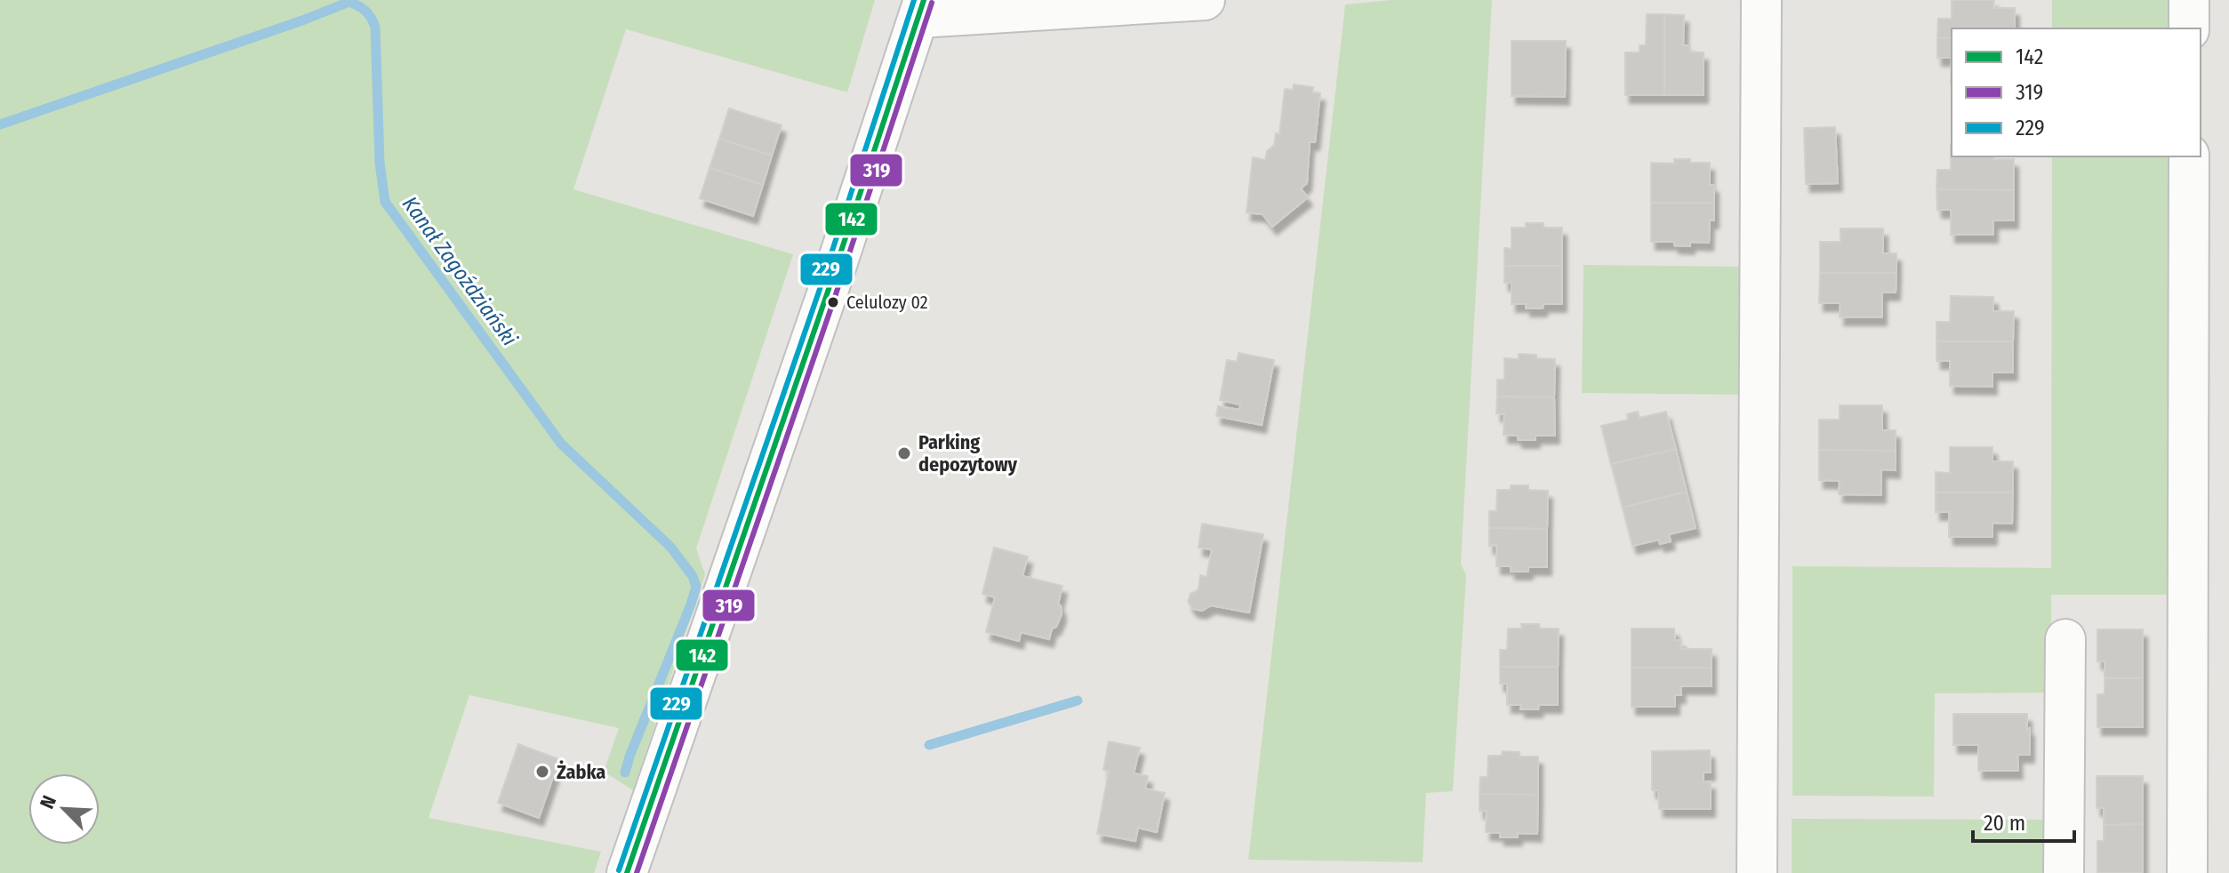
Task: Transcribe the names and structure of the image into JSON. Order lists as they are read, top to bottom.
{
  "water": ["Kanał Zagoździański"],
  "places": ["Celulozy 02", "Parking depozytowy", "Żabka"],
  "lines": ["transit line 142", "transit line 229", "transit line 319"],
  "legend": ["142", "319", "229"],
  "scale_bar": "20 m",
  "north": "top left"
}
